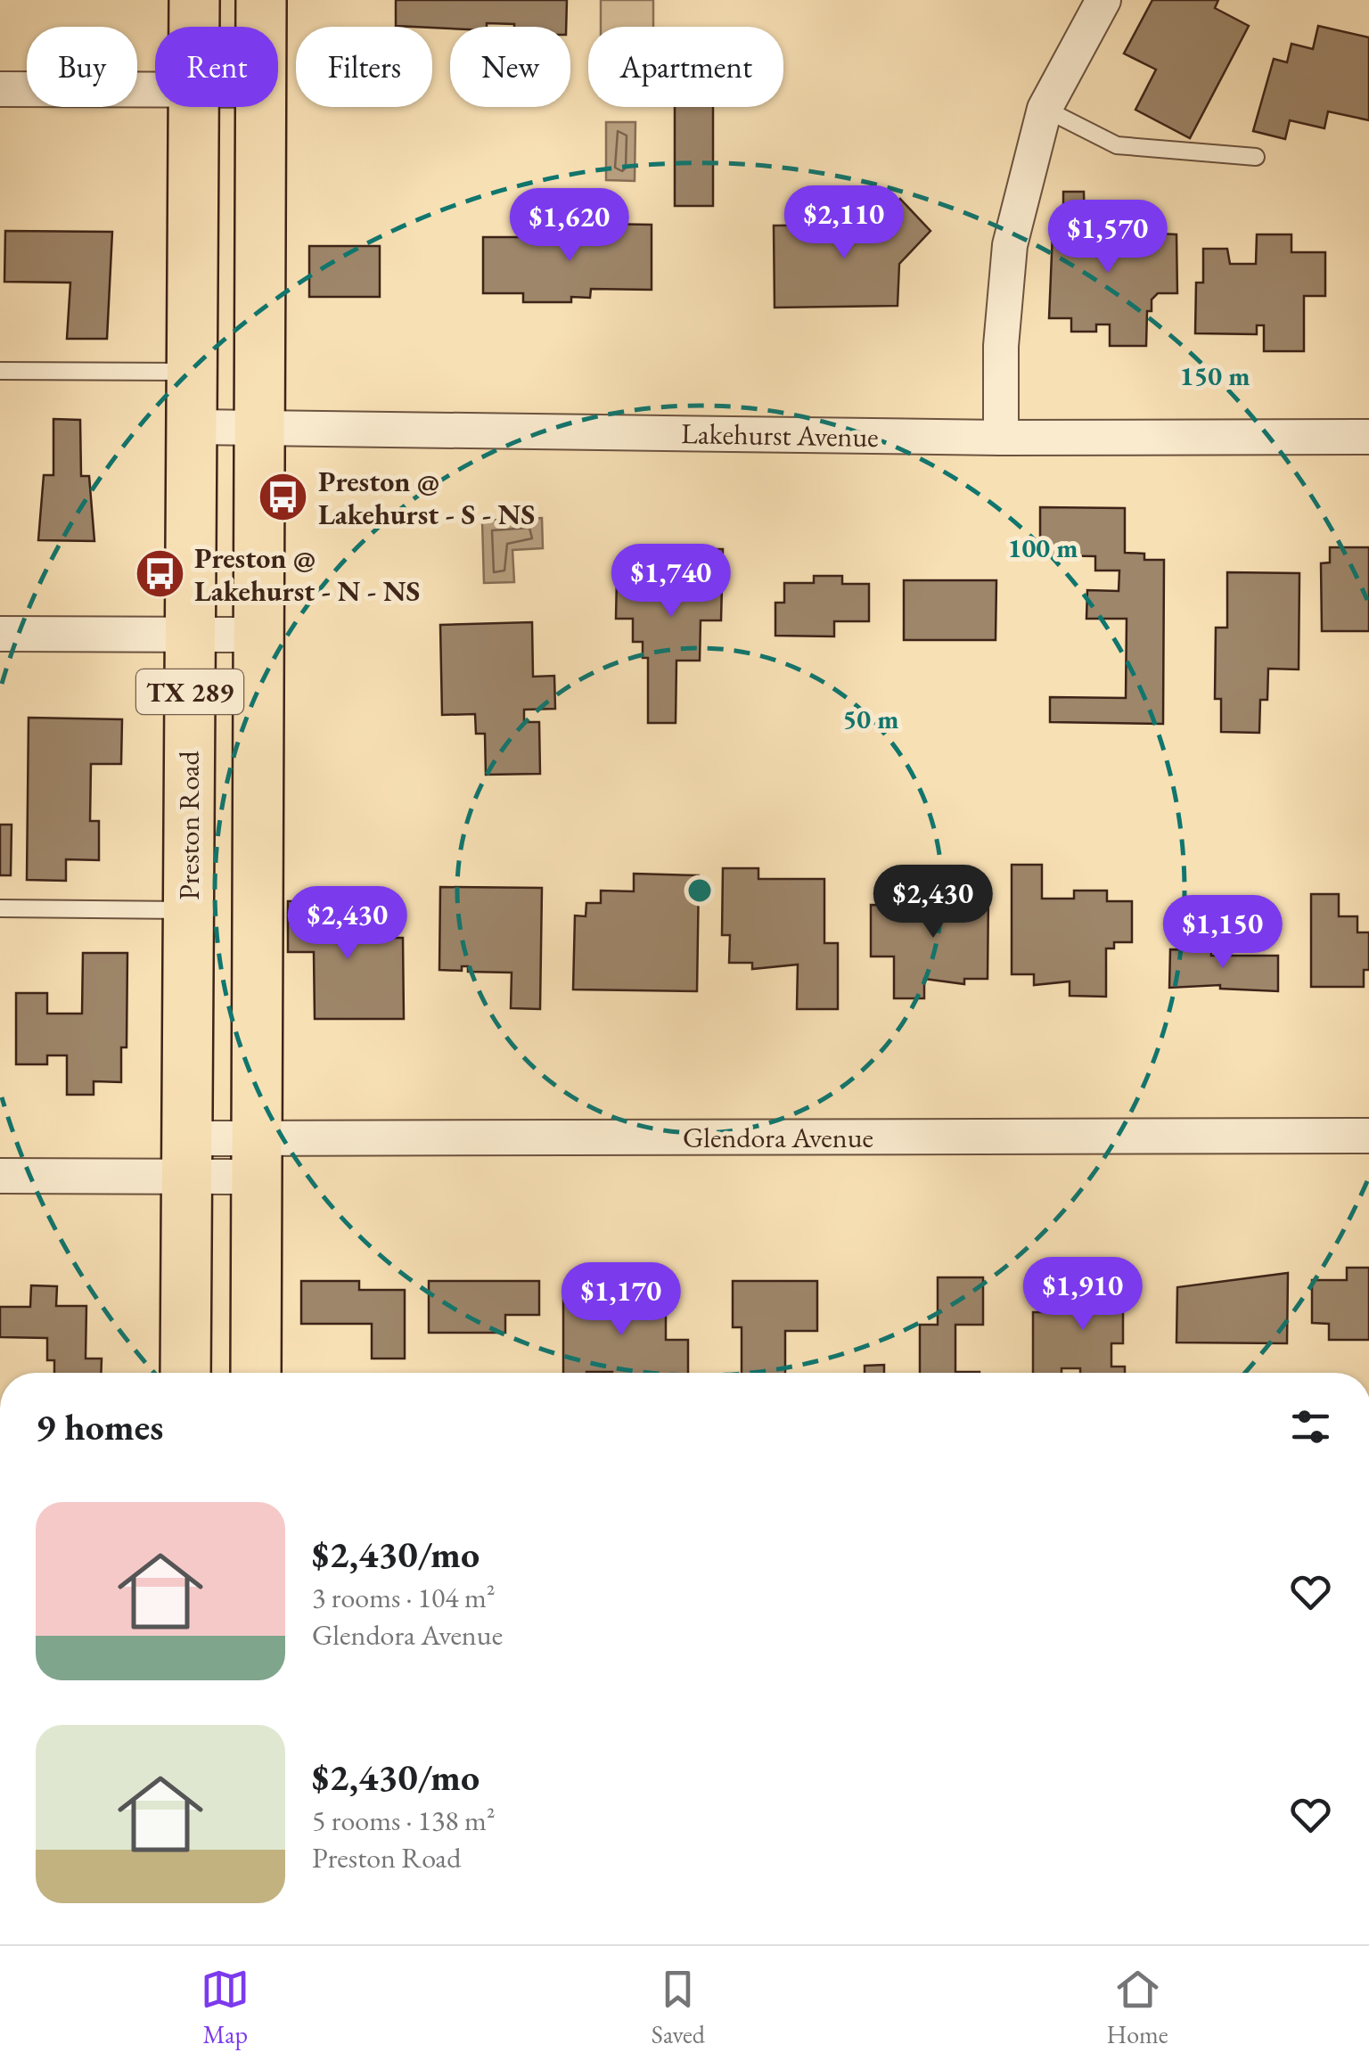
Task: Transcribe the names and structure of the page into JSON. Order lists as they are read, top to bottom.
{
  "streets": {
    "main road": ["TX 289", "Preston Road"],
    "street": ["Lakehurst Avenue", "Glendora Avenue"]
  },
  "crossings": [
    ["Lakehurst Avenue", "TX 289"],
    ["Lakehurst Avenue", "Preston Road"],
    ["TX 289", "Glendora Avenue"],
    ["Preston Road", "Glendora Avenue"]
  ],
  "places": {
    "bus stop": ["Preston @ Lakehurst - S - NS", "Preston @ Lakehurst - N - NS"]
  },
  "page": {
    "chip": [
      "Buy",
      "Rent",
      "Filters",
      "New",
      "Apartment"
    ],
    "price": [
      "$2,110",
      "$1,620",
      "$1,570",
      "$1,740",
      "$2,430",
      "$2,430",
      "$1,150",
      "$1,910",
      "$1,170"
    ],
    "heading": "9 homes",
    "list": [
      {
        "name": "$2,430/mo",
        "note": "3 rooms · 104 m² · Glendora Avenue"
      },
      {
        "name": "$2,430/mo",
        "note": "5 rooms · 138 m² · Preston Road"
      }
    ],
    "tabs": ["Map", "Saved", "Home"]
  },
  "rings": ["150 m", "100 m", "50 m"]
}
